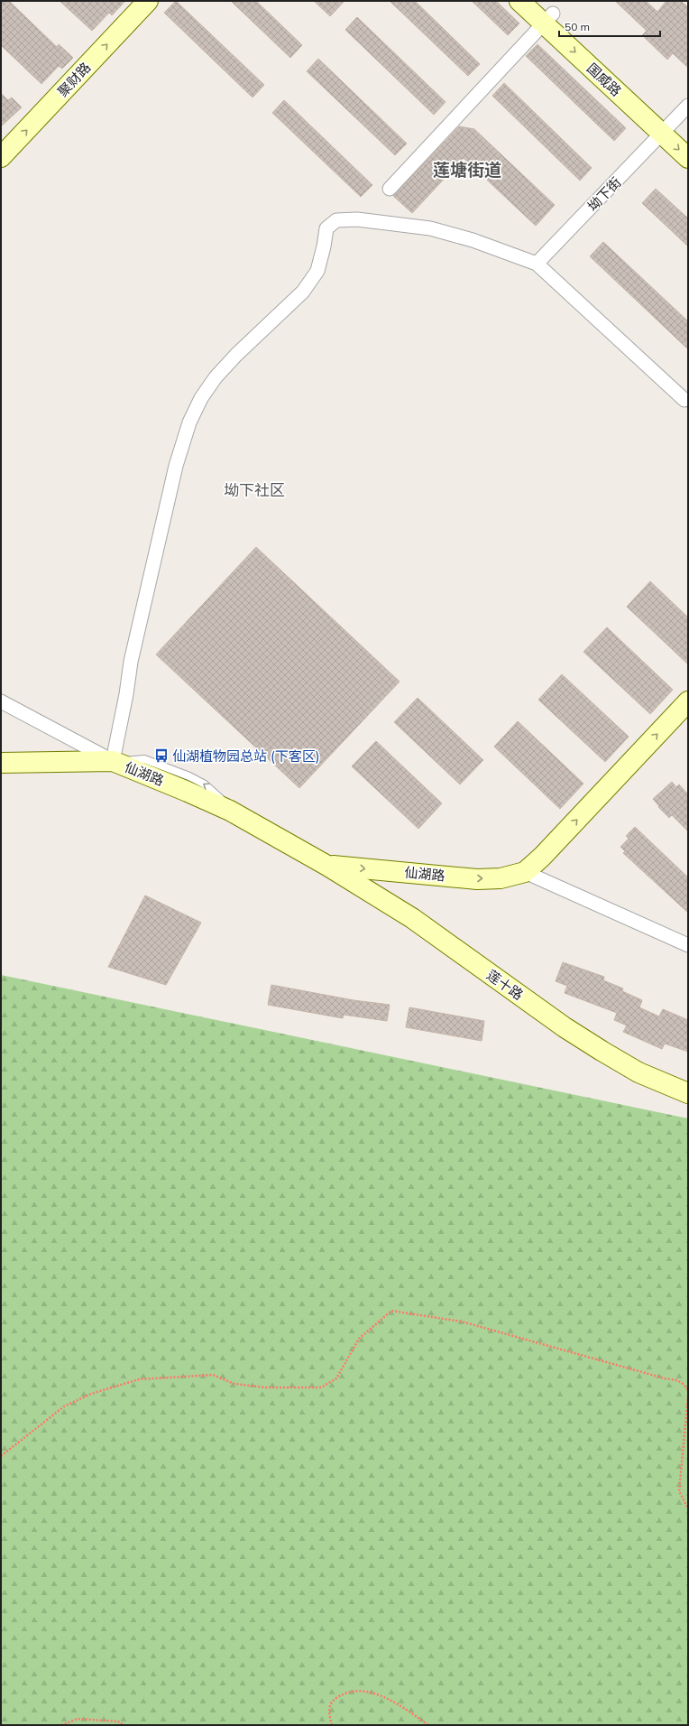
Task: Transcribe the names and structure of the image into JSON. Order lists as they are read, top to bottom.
{
  "streets": {
    "street": [
      "聚财路",
      "国威路",
      "坳下街",
      "仙湖路",
      "莲十路"
    ]
  },
  "crossings": [
    ["国威路", "坳下街"],
    ["仙湖路", "莲十路"]
  ],
  "one_way": ["聚财路", "仙湖路"],
  "districts": ["莲塘街道", "坳下社区"],
  "places": {
    "bus stop": ["仙湖植物园总站 (下客区)"]
  },
  "scale_bar": "50 m"
}
